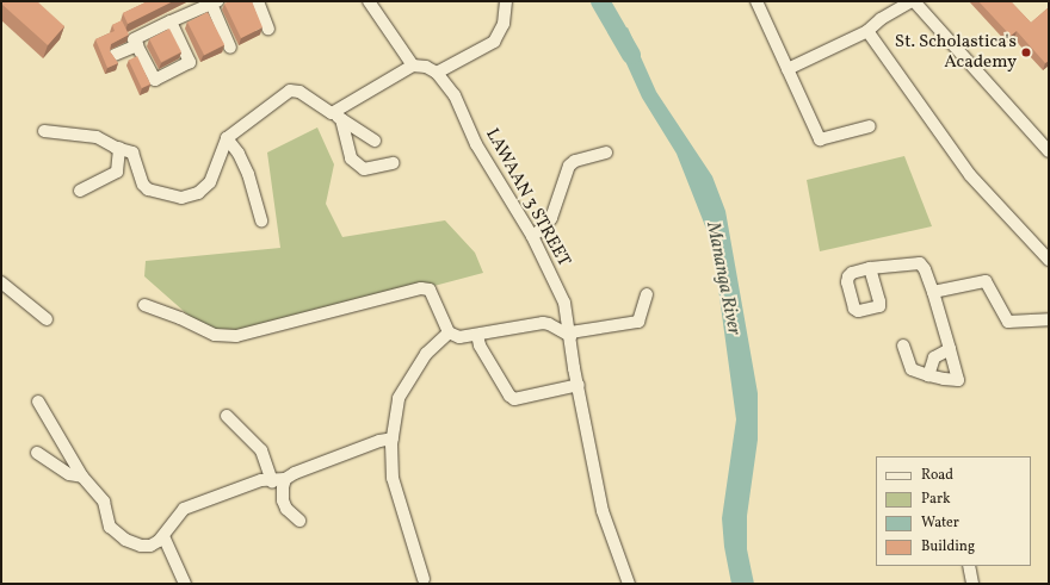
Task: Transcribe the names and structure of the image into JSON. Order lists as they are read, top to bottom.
{
  "streets": {
    "street": ["LAWAAN 3 STREET"]
  },
  "water": ["Mananga River"],
  "places": ["St. Scholastica's Academy"],
  "legend": [
    "Road",
    "Park",
    "Water",
    "Building"
  ]
}
